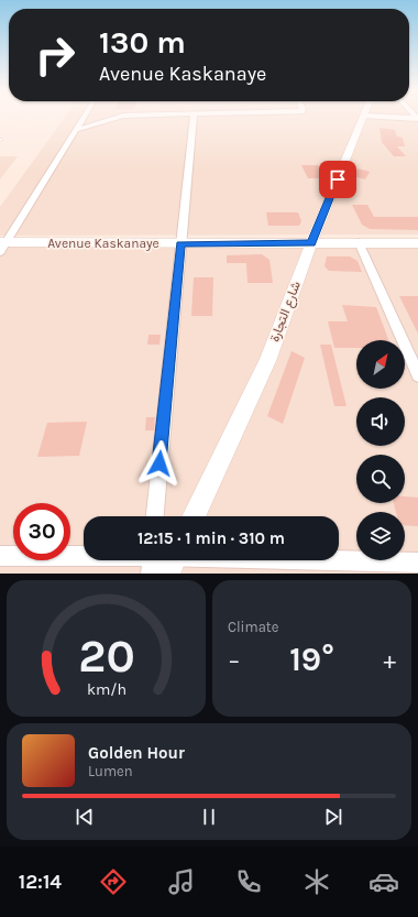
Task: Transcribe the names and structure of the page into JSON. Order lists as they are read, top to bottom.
{
  "streets": {
    "street": ["Avenue Kaskanaye", "شارع التجارة"]
  },
  "crossings": [
    ["Avenue Kaskanaye", "شارع التجارة"]
  ],
  "north": "top right",
  "page": {
    "turn": ["130 m", "Avenue Kaskanaye"],
    "limit": "30",
    "trip": "12:15 · 1 min · 310 m",
    "tile": "Climate",
    "heat": ["−", "19°", "+"],
    "song": ["Golden Hour", "Lumen"],
    "tabs": "12:14",
    "gauge": ["20", "km/h"]
  }
}
